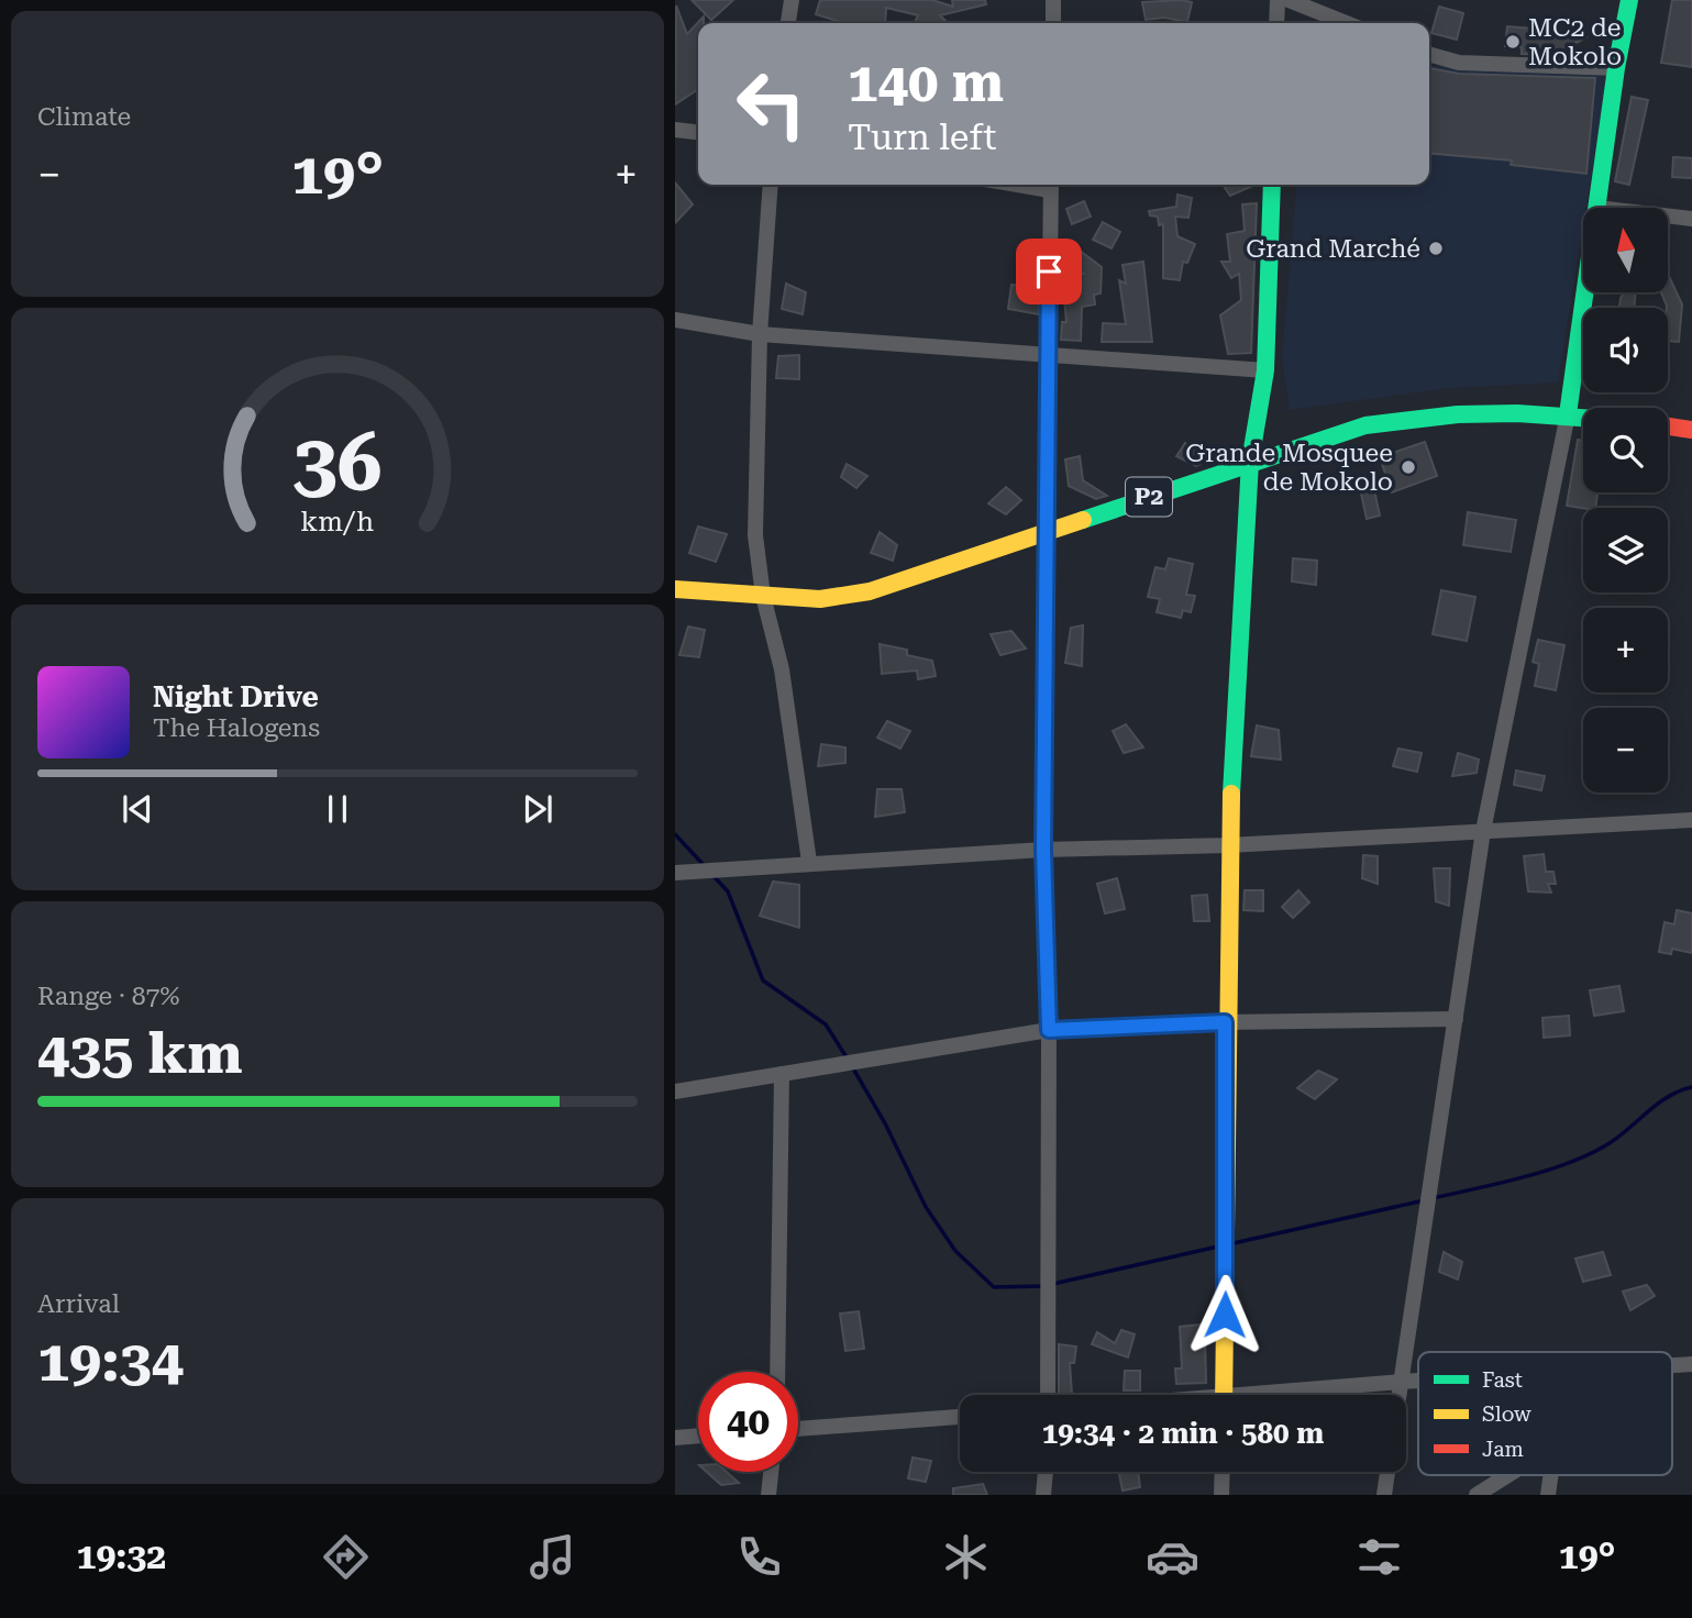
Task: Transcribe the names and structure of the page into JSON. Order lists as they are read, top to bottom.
{
  "streets": {
    "street": ["P2"]
  },
  "places": ["MC2 de Mokolo", "Grand Marché", "Grande Mosquee de Mokolo"],
  "legend": ["Fast", "Slow", "Jam"],
  "north": "top",
  "page": {
    "tile": [
      "Climate",
      ["Range · 87%", "435 km"],
      ["Arrival", "19:34"]
    ],
    "turn": ["140 m", "Turn left"],
    "heat": ["−", "19°", "+"],
    "map_buttons": ["+", "−"],
    "song": ["Night Drive", "The Halogens"],
    "limit": "40",
    "trip": "19:34 · 2 min · 580 m",
    "tabs": ["19:32", "19°"],
    "gauge": ["36", "km/h"]
  }
}
